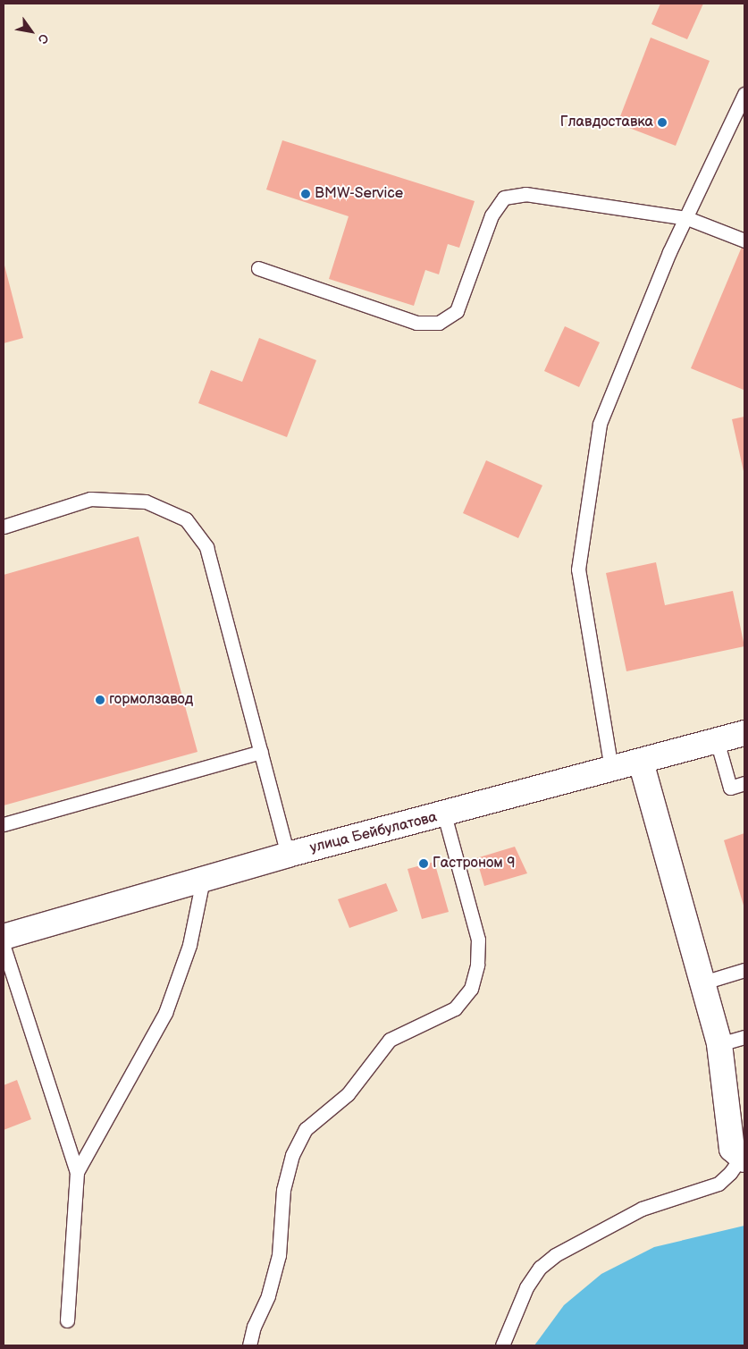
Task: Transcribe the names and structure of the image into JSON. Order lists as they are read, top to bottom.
{
  "streets": {
    "street": ["улица Бейбулатова"]
  },
  "places": [
    "Главдоставка",
    "BMW-Service",
    "гормолзавод",
    "Гастроном 9"
  ],
  "north": "bottom right"
}
